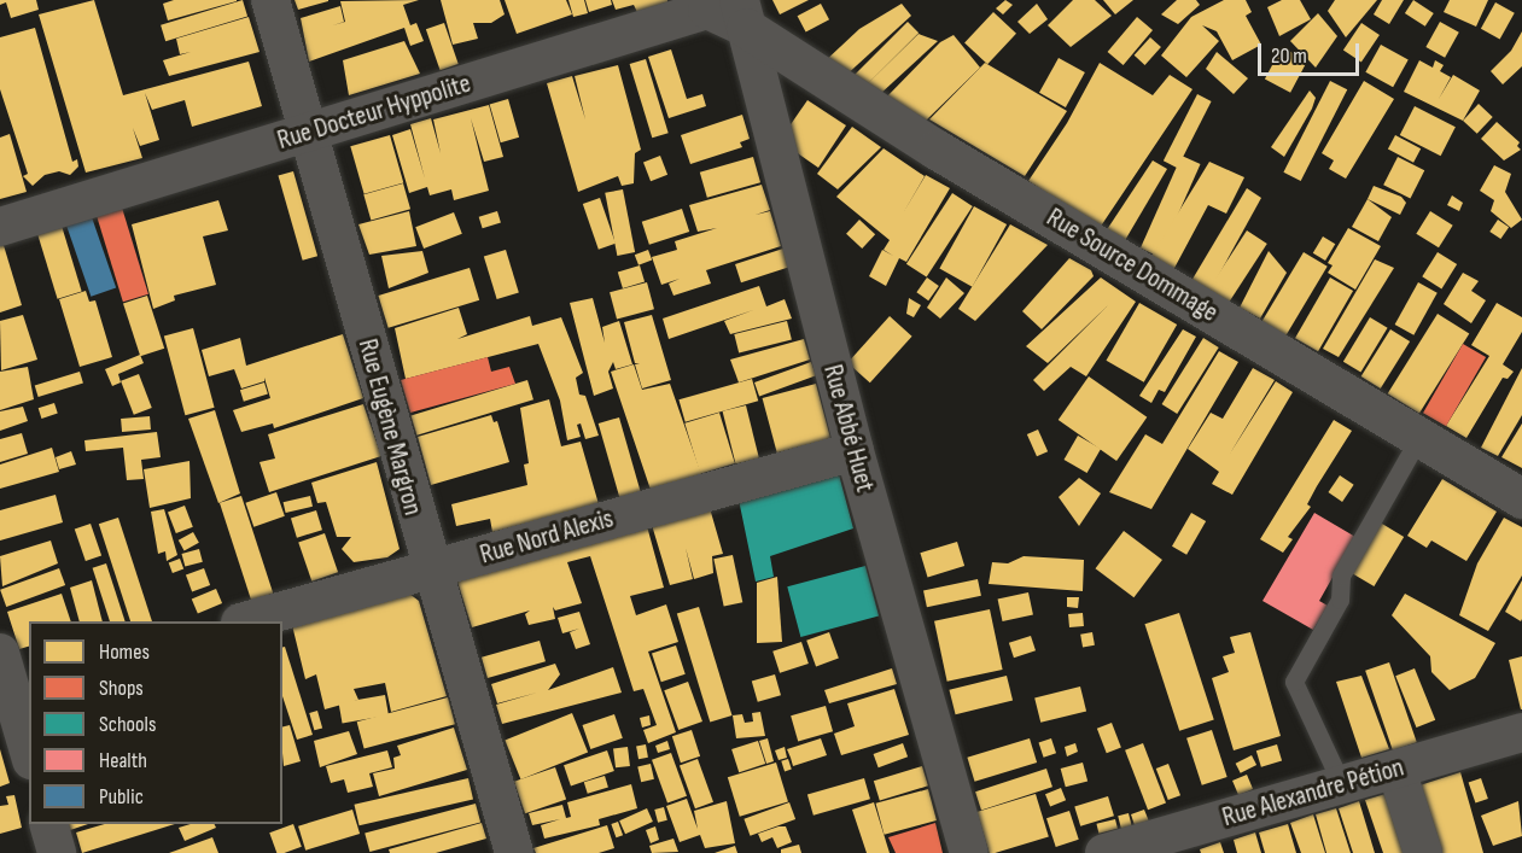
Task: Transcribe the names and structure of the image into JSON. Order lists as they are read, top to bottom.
{
  "streets": {
    "main road": ["Rue Source Dommage"],
    "street": [
      "Rue Docteur Hyppolite",
      "Rue Eugène Margron",
      "Rue Abbé Huet",
      "Rue Nord Alexis",
      "Rue Alexandre Pétion"
    ]
  },
  "crossings": [
    ["Rue Docteur Hyppolite", "Rue Source Dommage"],
    ["Rue Docteur Hyppolite", "Rue Eugène Margron"],
    ["Rue Docteur Hyppolite", "Rue Abbé Huet"],
    ["Rue Source Dommage", "Rue Abbé Huet"],
    ["Rue Eugène Margron", "Rue Nord Alexis"],
    ["Rue Abbé Huet", "Rue Nord Alexis"]
  ],
  "legend": [
    "Homes",
    "Shops",
    "Schools",
    "Health",
    "Public"
  ],
  "scale_bar": "20 m"
}
